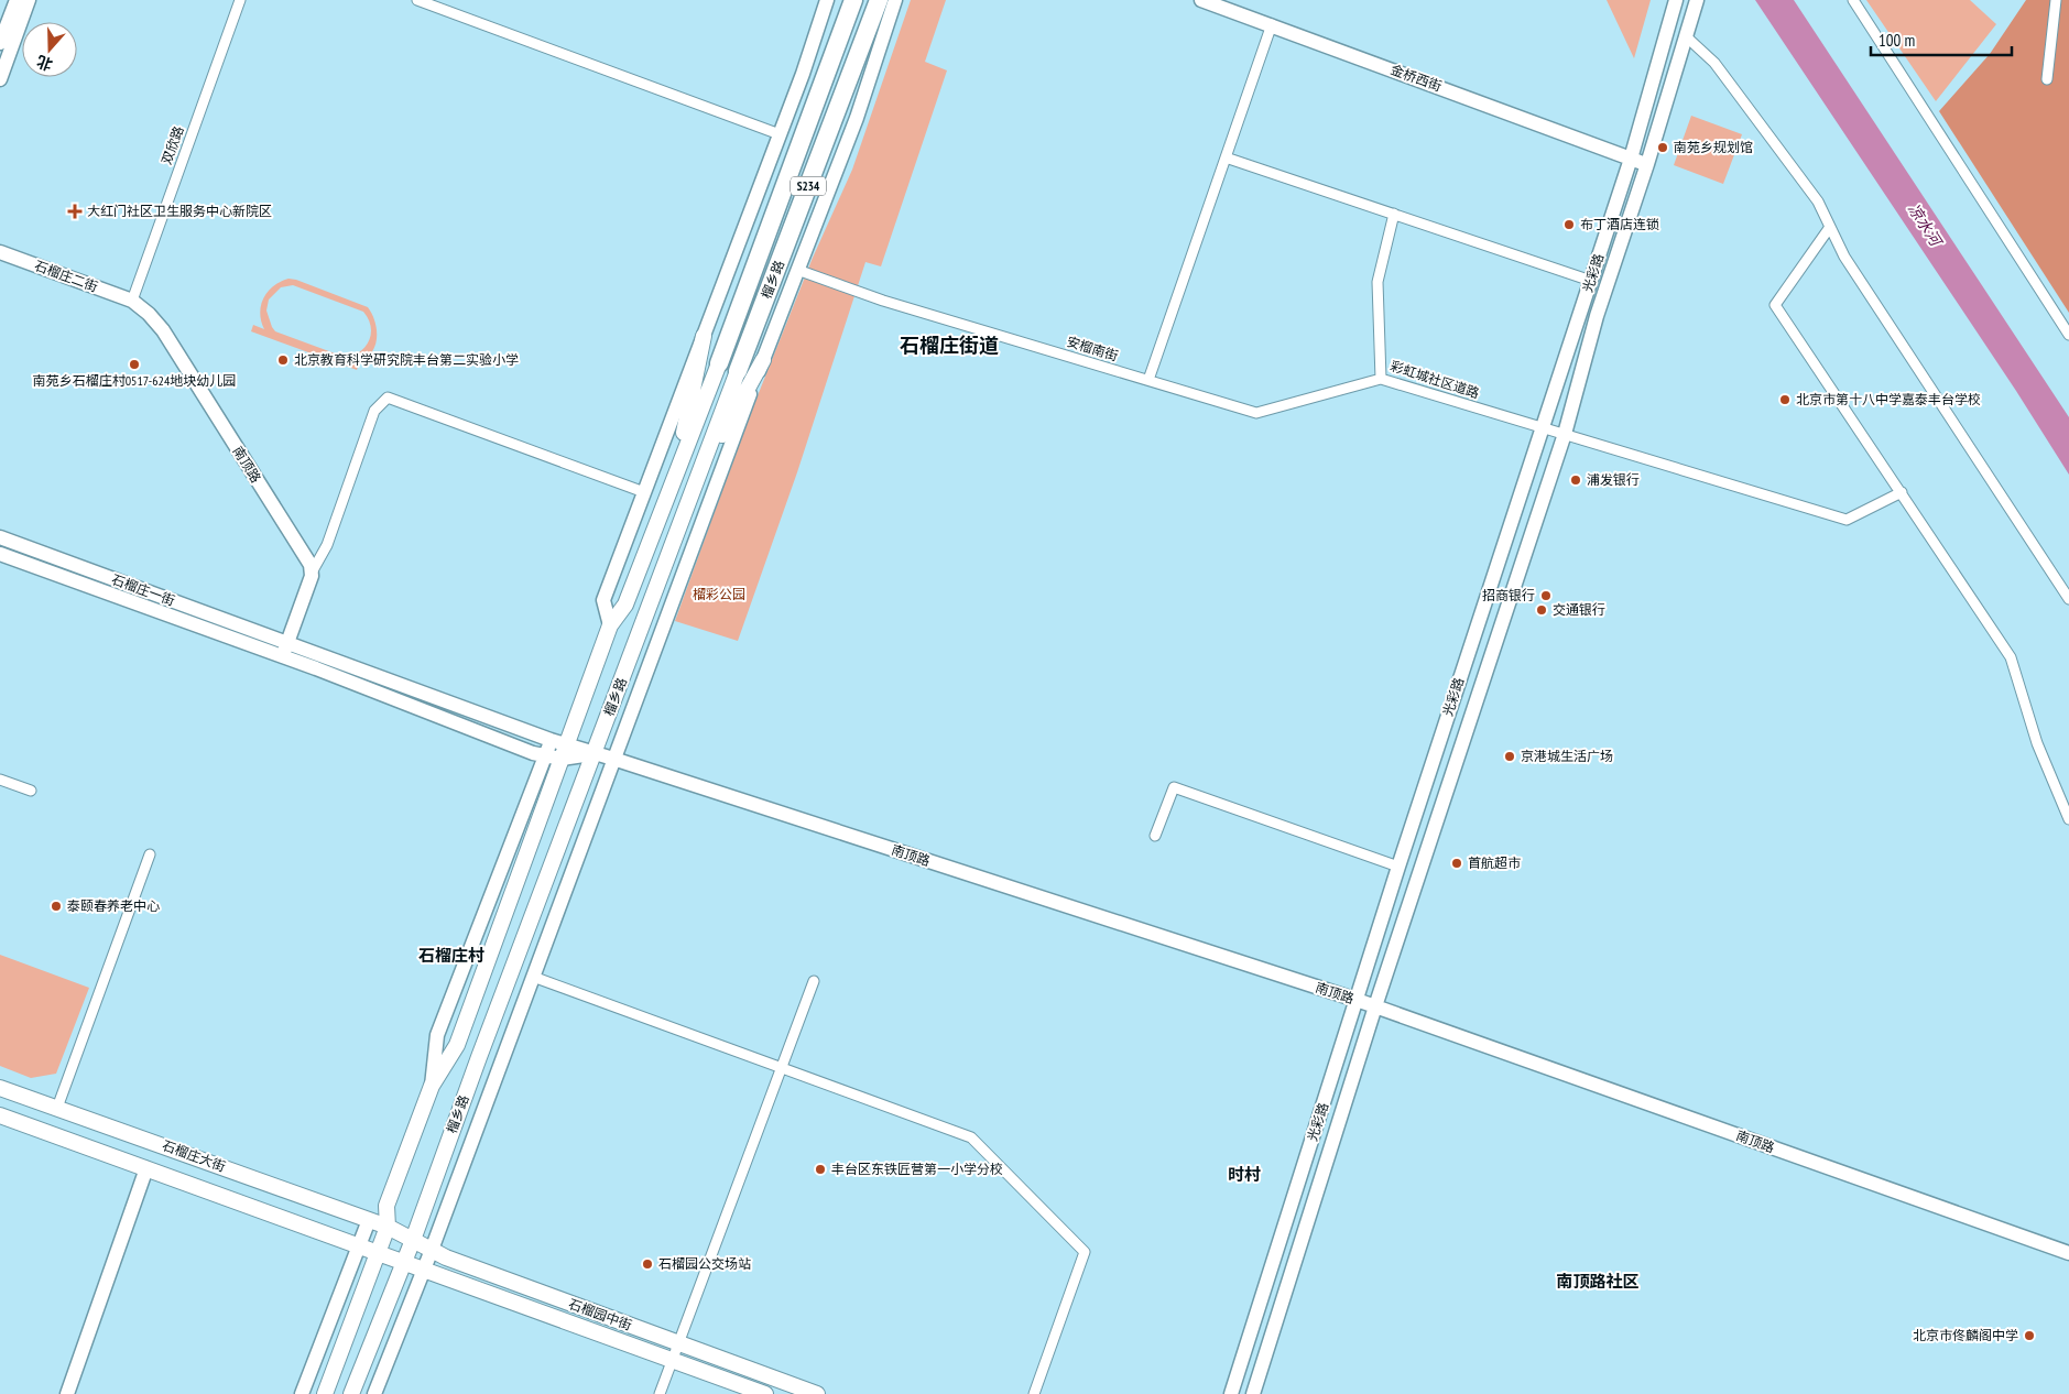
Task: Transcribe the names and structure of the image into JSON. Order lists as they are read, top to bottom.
{
  "streets": {
    "highway": ["S234", "榴乡路"],
    "main road": ["石榴庄大街", "石榴园中街"],
    "street": [
      "金桥西街",
      "双欣路",
      "光彩路",
      "石榴庄二街",
      "安榴南街",
      "彩虹城社区道路",
      "南顶路",
      "石榴庄一街"
    ]
  },
  "crossings": [
    ["金桥西街", "光彩路"],
    ["双欣路", "石榴庄二街"],
    ["双欣路", "南顶路"],
    ["光彩路", "彩虹城社区道路"],
    ["光彩路", "南顶路"],
    ["石榴庄二街", "南顶路"],
    ["榴乡路", "安榴南街"],
    ["榴乡路", "南顶路"],
    ["榴乡路", "石榴庄大街"],
    ["榴乡路", "石榴园中街"],
    ["安榴南街", "彩虹城社区道路"],
    ["南顶路", "石榴庄一街"],
    ["石榴庄大街", "石榴园中街"]
  ],
  "districts": [
    "石榴庄街道",
    "石榴庄村",
    "时村",
    "南顶路社区"
  ],
  "water": ["凉水河"],
  "parks": ["榴彩公园"],
  "places": {
    "other": [
      "南苑乡规划馆",
      "布丁酒店连锁",
      "北京教育科学研究院丰台第二实验小学",
      "南苑乡石榴庄村0517-624地块幼儿园",
      "北京市第十八中学嘉泰丰台学校",
      "浦发银行",
      "招商银行",
      "交通银行",
      "京港城生活广场",
      "首航超市",
      "泰颐春养老中心",
      "丰台区东铁匠营第一小学分校",
      "石榴园公交场站",
      "北京市佟麟阁中学"
    ],
    "health": ["大红门社区卫生服务中心新院区"]
  },
  "scale_bar": "100 m",
  "north": "bottom"
}
